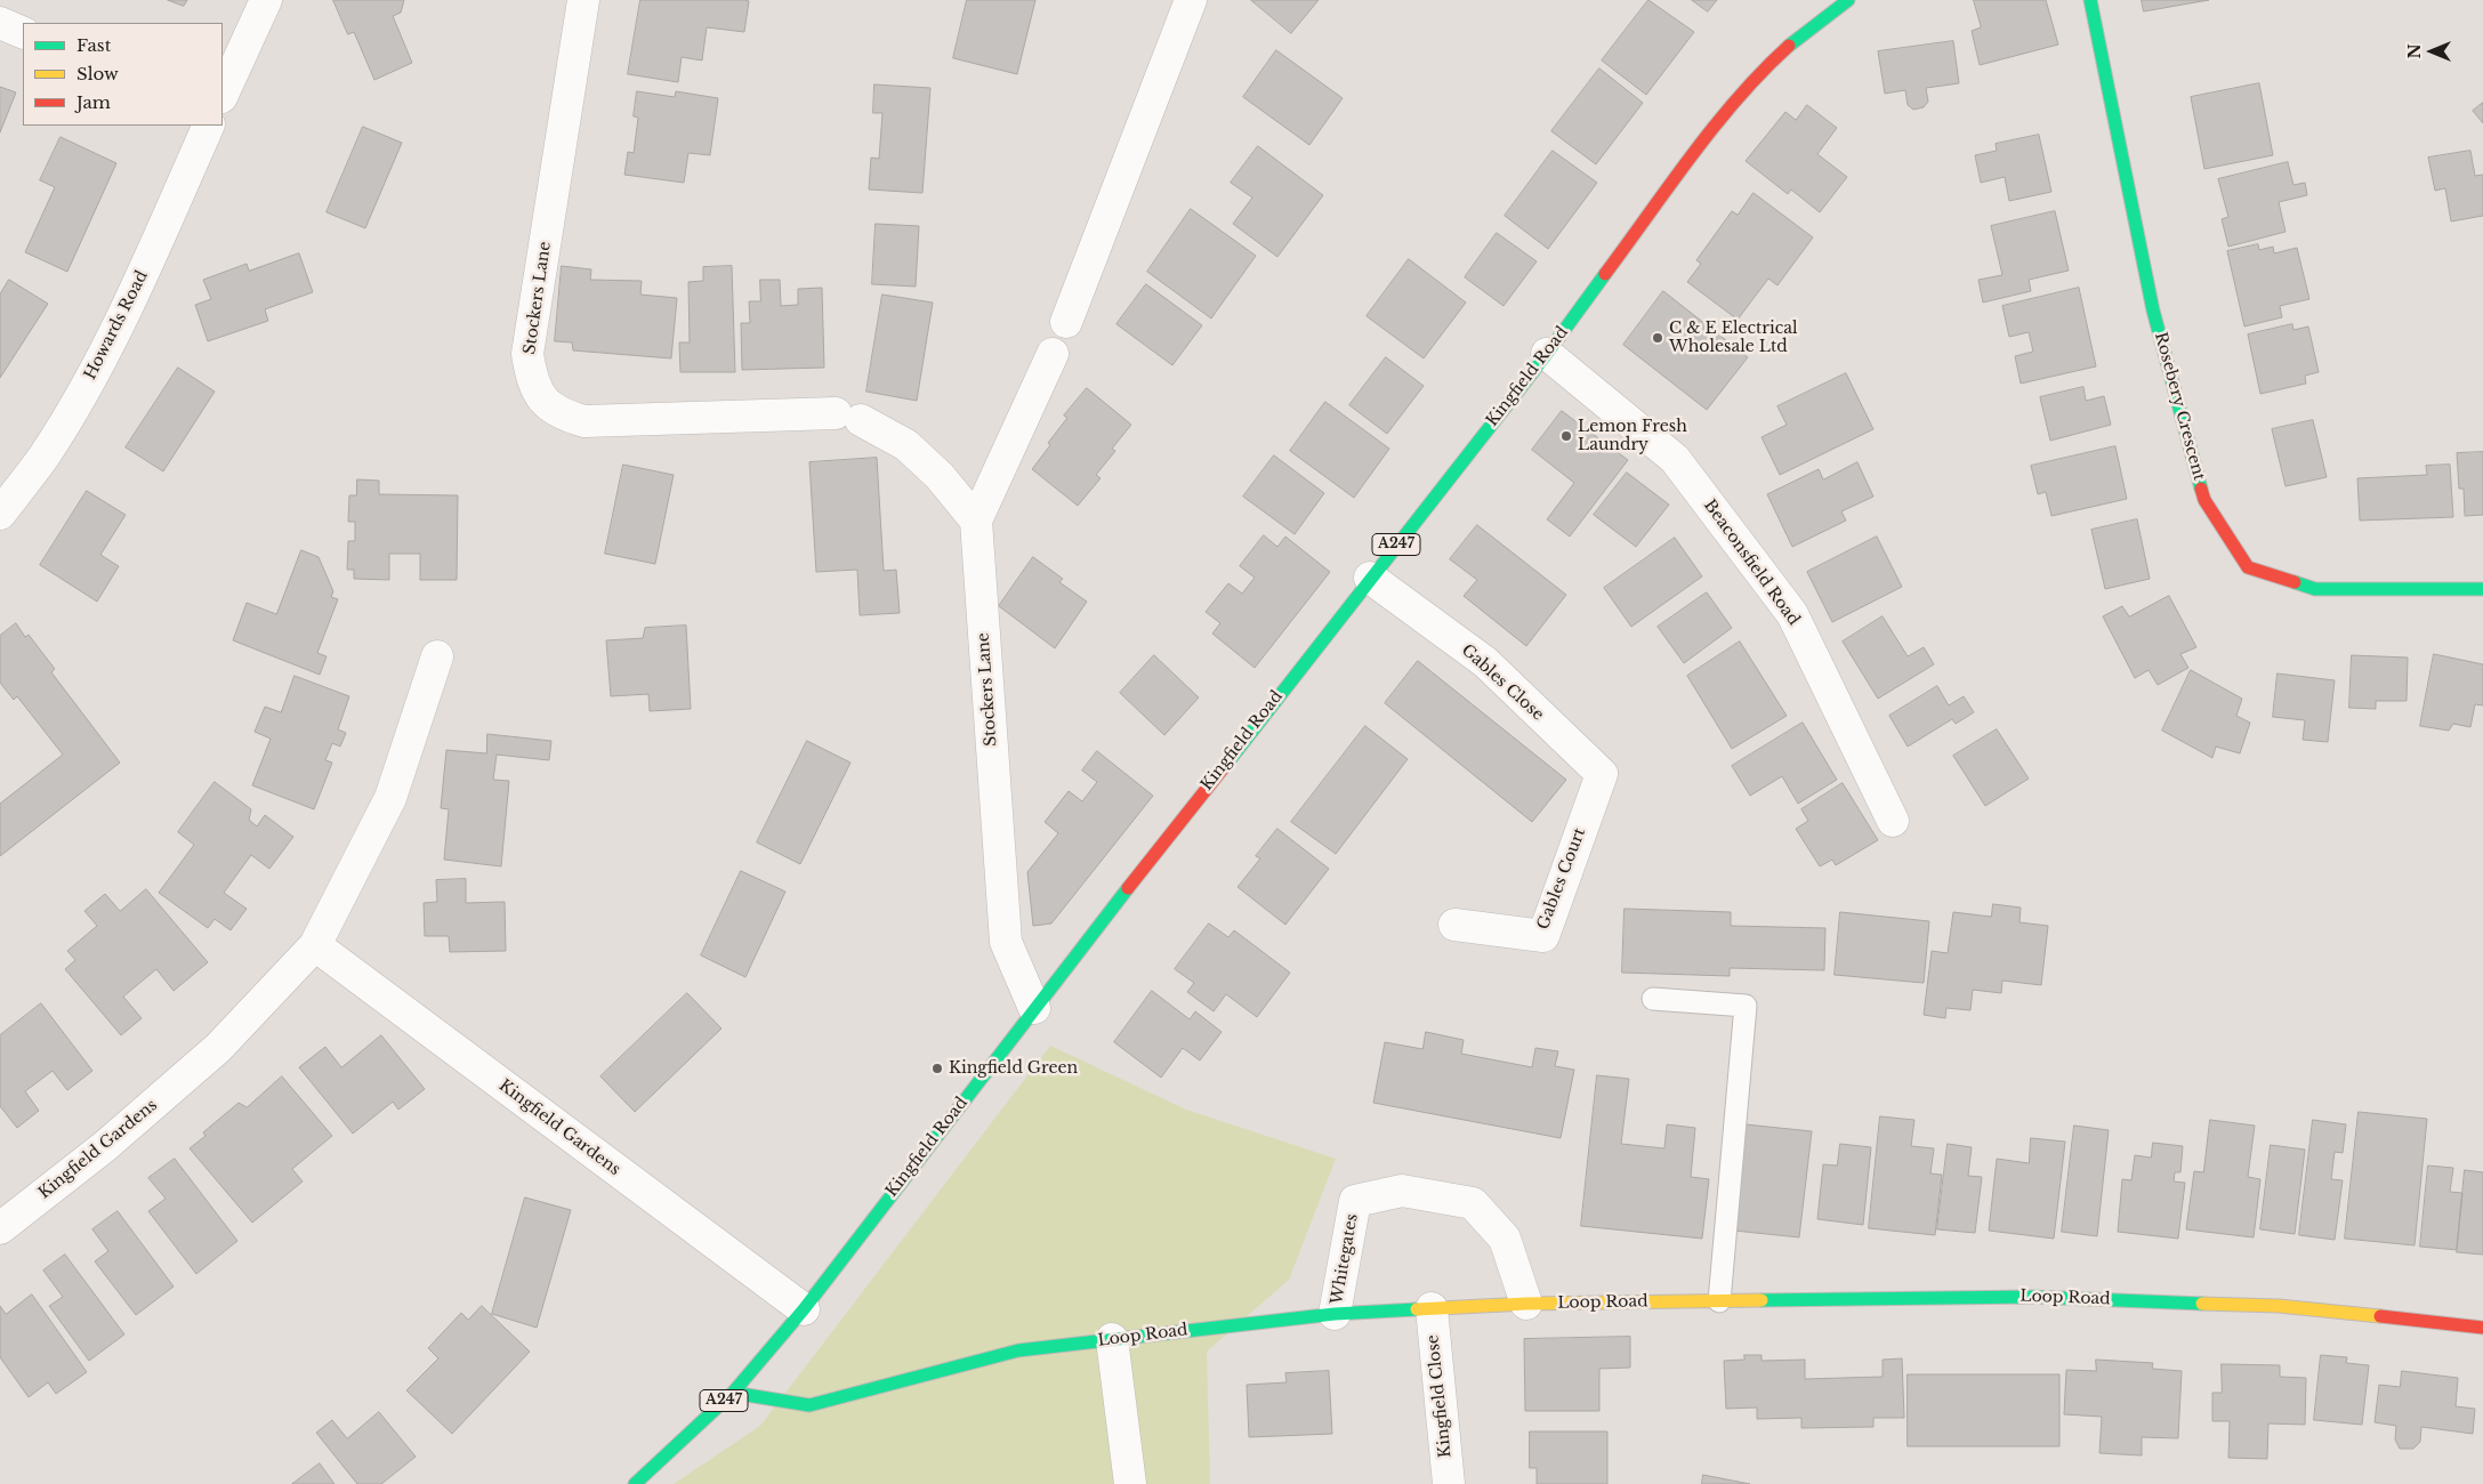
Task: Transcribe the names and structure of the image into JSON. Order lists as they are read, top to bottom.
{
  "streets": {
    "main road": [
      "Kingfield Road",
      "Rosebery Crescent",
      "A247",
      "Loop Road"
    ],
    "street": [
      "Stockers Lane",
      "Howards Road",
      "Beaconsfield Road",
      "Gables Close",
      "Gables Court",
      "Kingfield Gardens",
      "Whitegates",
      "Kingfield Close"
    ]
  },
  "crossings": [
    ["Stockers Lane", "Kingfield Road"],
    ["Kingfield Road", "Beaconsfield Road"],
    ["Kingfield Road", "Gables Close"],
    ["Kingfield Road", "Kingfield Gardens"],
    ["Kingfield Road", "Loop Road"],
    ["Gables Close", "Gables Court"],
    ["Whitegates", "Loop Road"],
    ["Loop Road", "Kingfield Close"]
  ],
  "places": ["C & E Electrical Wholesale Ltd", "Lemon Fresh Laundry", "Kingfield Green"],
  "legend": ["Fast", "Slow", "Jam"],
  "north": "left"
}
